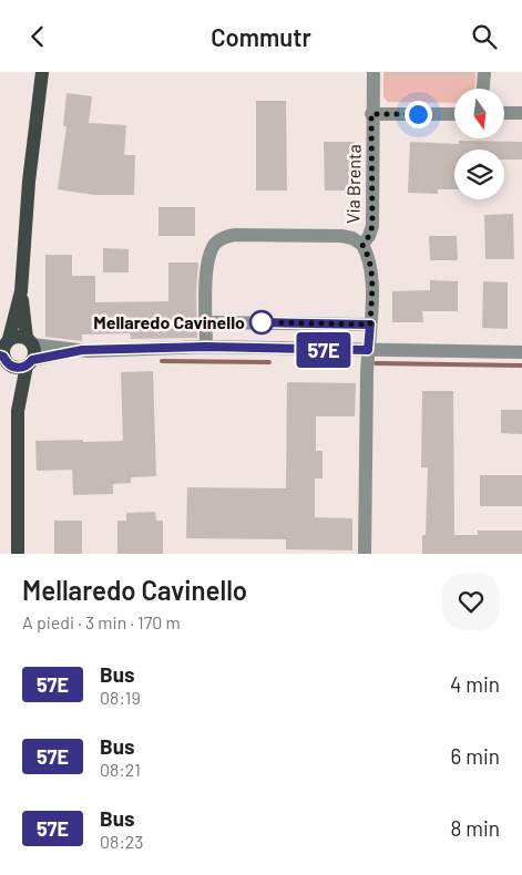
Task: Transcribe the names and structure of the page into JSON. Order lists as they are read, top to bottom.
{
  "streets": {
    "street": ["Via Brenta"]
  },
  "places": ["Mellaredo Cavinello"],
  "lines": ["bus line 57E"],
  "north": "bottom",
  "page": {
    "header": "Commutr",
    "on_map": "57E",
    "heading": ["Mellaredo Cavinello", "A piedi · 3 min · 170 m"],
    "list": [
      {
        "mark": "57E",
        "name": "Bus",
        "note": "08:19",
        "value": "4 min"
      },
      {
        "mark": "57E",
        "name": "Bus",
        "note": "08:21",
        "value": "6 min"
      },
      {
        "mark": "57E",
        "name": "Bus",
        "note": "08:23",
        "value": "8 min"
      }
    ]
  }
}
